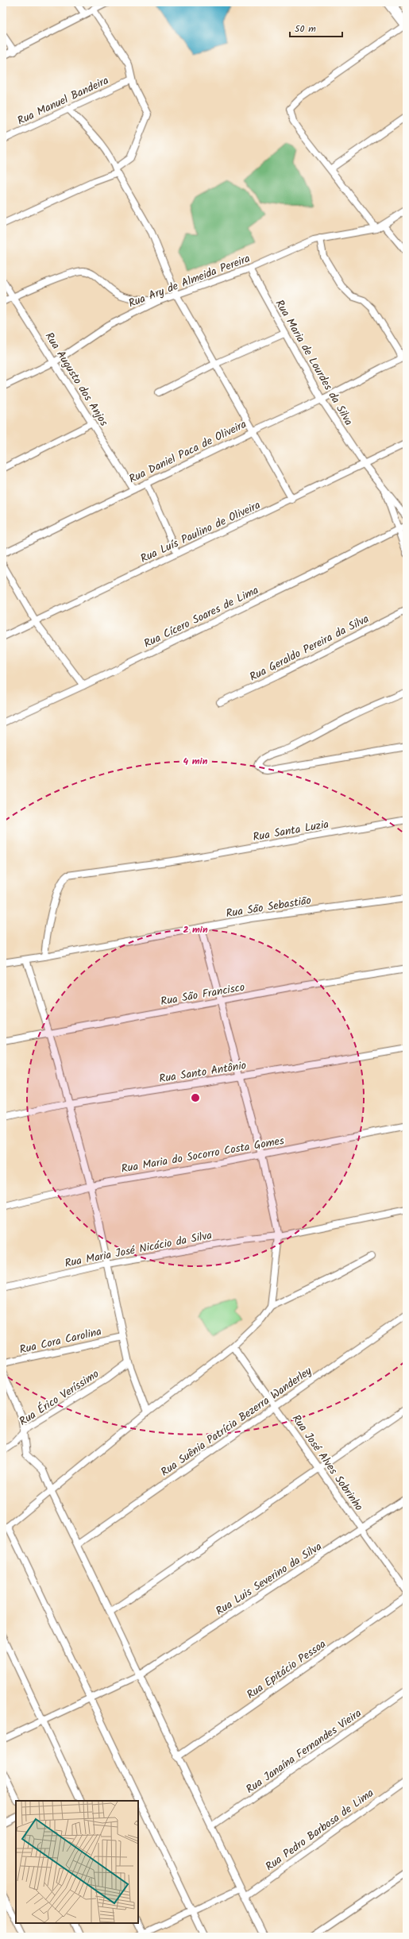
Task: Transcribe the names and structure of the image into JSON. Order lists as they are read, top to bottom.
{
  "streets": {
    "street": [
      "Rua Manuel Bandeira",
      "Rua Ary de Almeida Pereira",
      "Rua Maria de Lourdes da Silva",
      "Rua Augusto dos Anjos",
      "Rua Daniel Paca de Oliveira",
      "Rua Luís Paulino de Oliveira",
      "Rua Cícero Soares de Lima",
      "Rua Geraldo Pereira da Silva",
      "Rua Santa Luzia",
      "Rua São Sebastião",
      "Rua São Francisco",
      "Rua Santo Antônio",
      "Rua Maria do Socorro Costa Gomes",
      "Rua Maria José Nicácio da Silva",
      "Rua Cora Carolina",
      "Rua Érico Veríssimo",
      "Rua Suênia Patrícia Bezerra Wanderley",
      "Rua José Alves Sobrinho",
      "Rua Luis Severino da Silva",
      "Rua Epitácio Pessoa",
      "Rua Janaína Fernandes Vieira",
      "Rua Pedro Barbosa de Lima"
    ]
  },
  "crossings": [
    ["Rua Ary de Almeida Pereira", "Rua Maria de Lourdes da Silva"],
    ["Rua Ary de Almeida Pereira", "Rua Augusto dos Anjos"],
    ["Rua Ary de Almeida Pereira", "Rua Daniel Paca de Oliveira"],
    ["Rua Maria de Lourdes da Silva", "Rua Daniel Paca de Oliveira"],
    ["Rua Maria de Lourdes da Silva", "Rua Luís Paulino de Oliveira"],
    ["Rua Augusto dos Anjos", "Rua Daniel Paca de Oliveira"],
    ["Rua Santa Luzia", "Rua São Sebastião"],
    ["Rua Suênia Patrícia Bezerra Wanderley", "Rua José Alves Sobrinho"],
    ["Rua José Alves Sobrinho", "Rua Luis Severino da Silva"]
  ],
  "scale_bar": "50 m",
  "rings": ["4 min", "2 min"]
}
